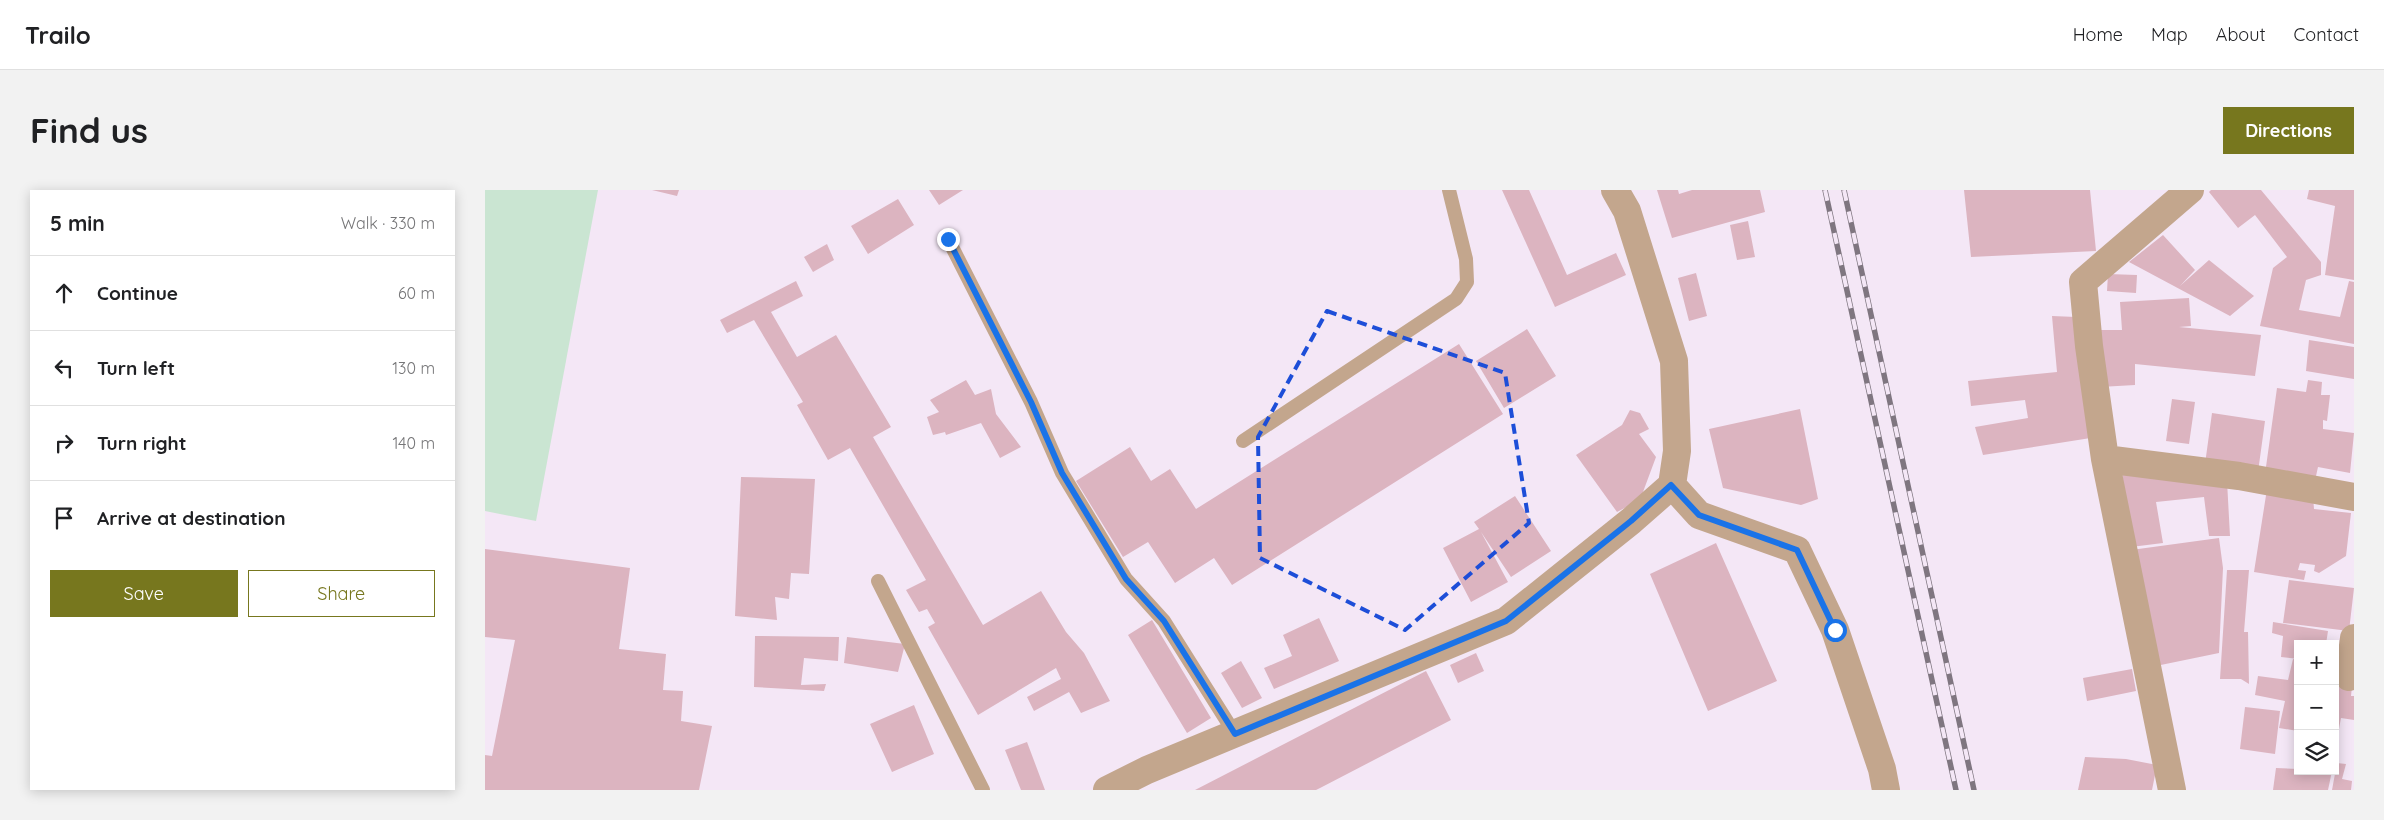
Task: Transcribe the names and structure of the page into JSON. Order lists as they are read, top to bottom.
{
  "page": {
    "header": "Trailo",
    "nav": [
      "Home",
      "Map",
      "About",
      "Contact"
    ],
    "buttons": [
      "Directions",
      ["Save", "Share"]
    ],
    "title": "Find us",
    "heading": ["5 min", "Walk · 330 m"],
    "list": [
      ["Continue", "60 m"],
      ["Turn left", "130 m"],
      ["Turn right", "140 m"],
      "Arrive at destination"
    ],
    "map_buttons": ["+", "−"]
  }
}
